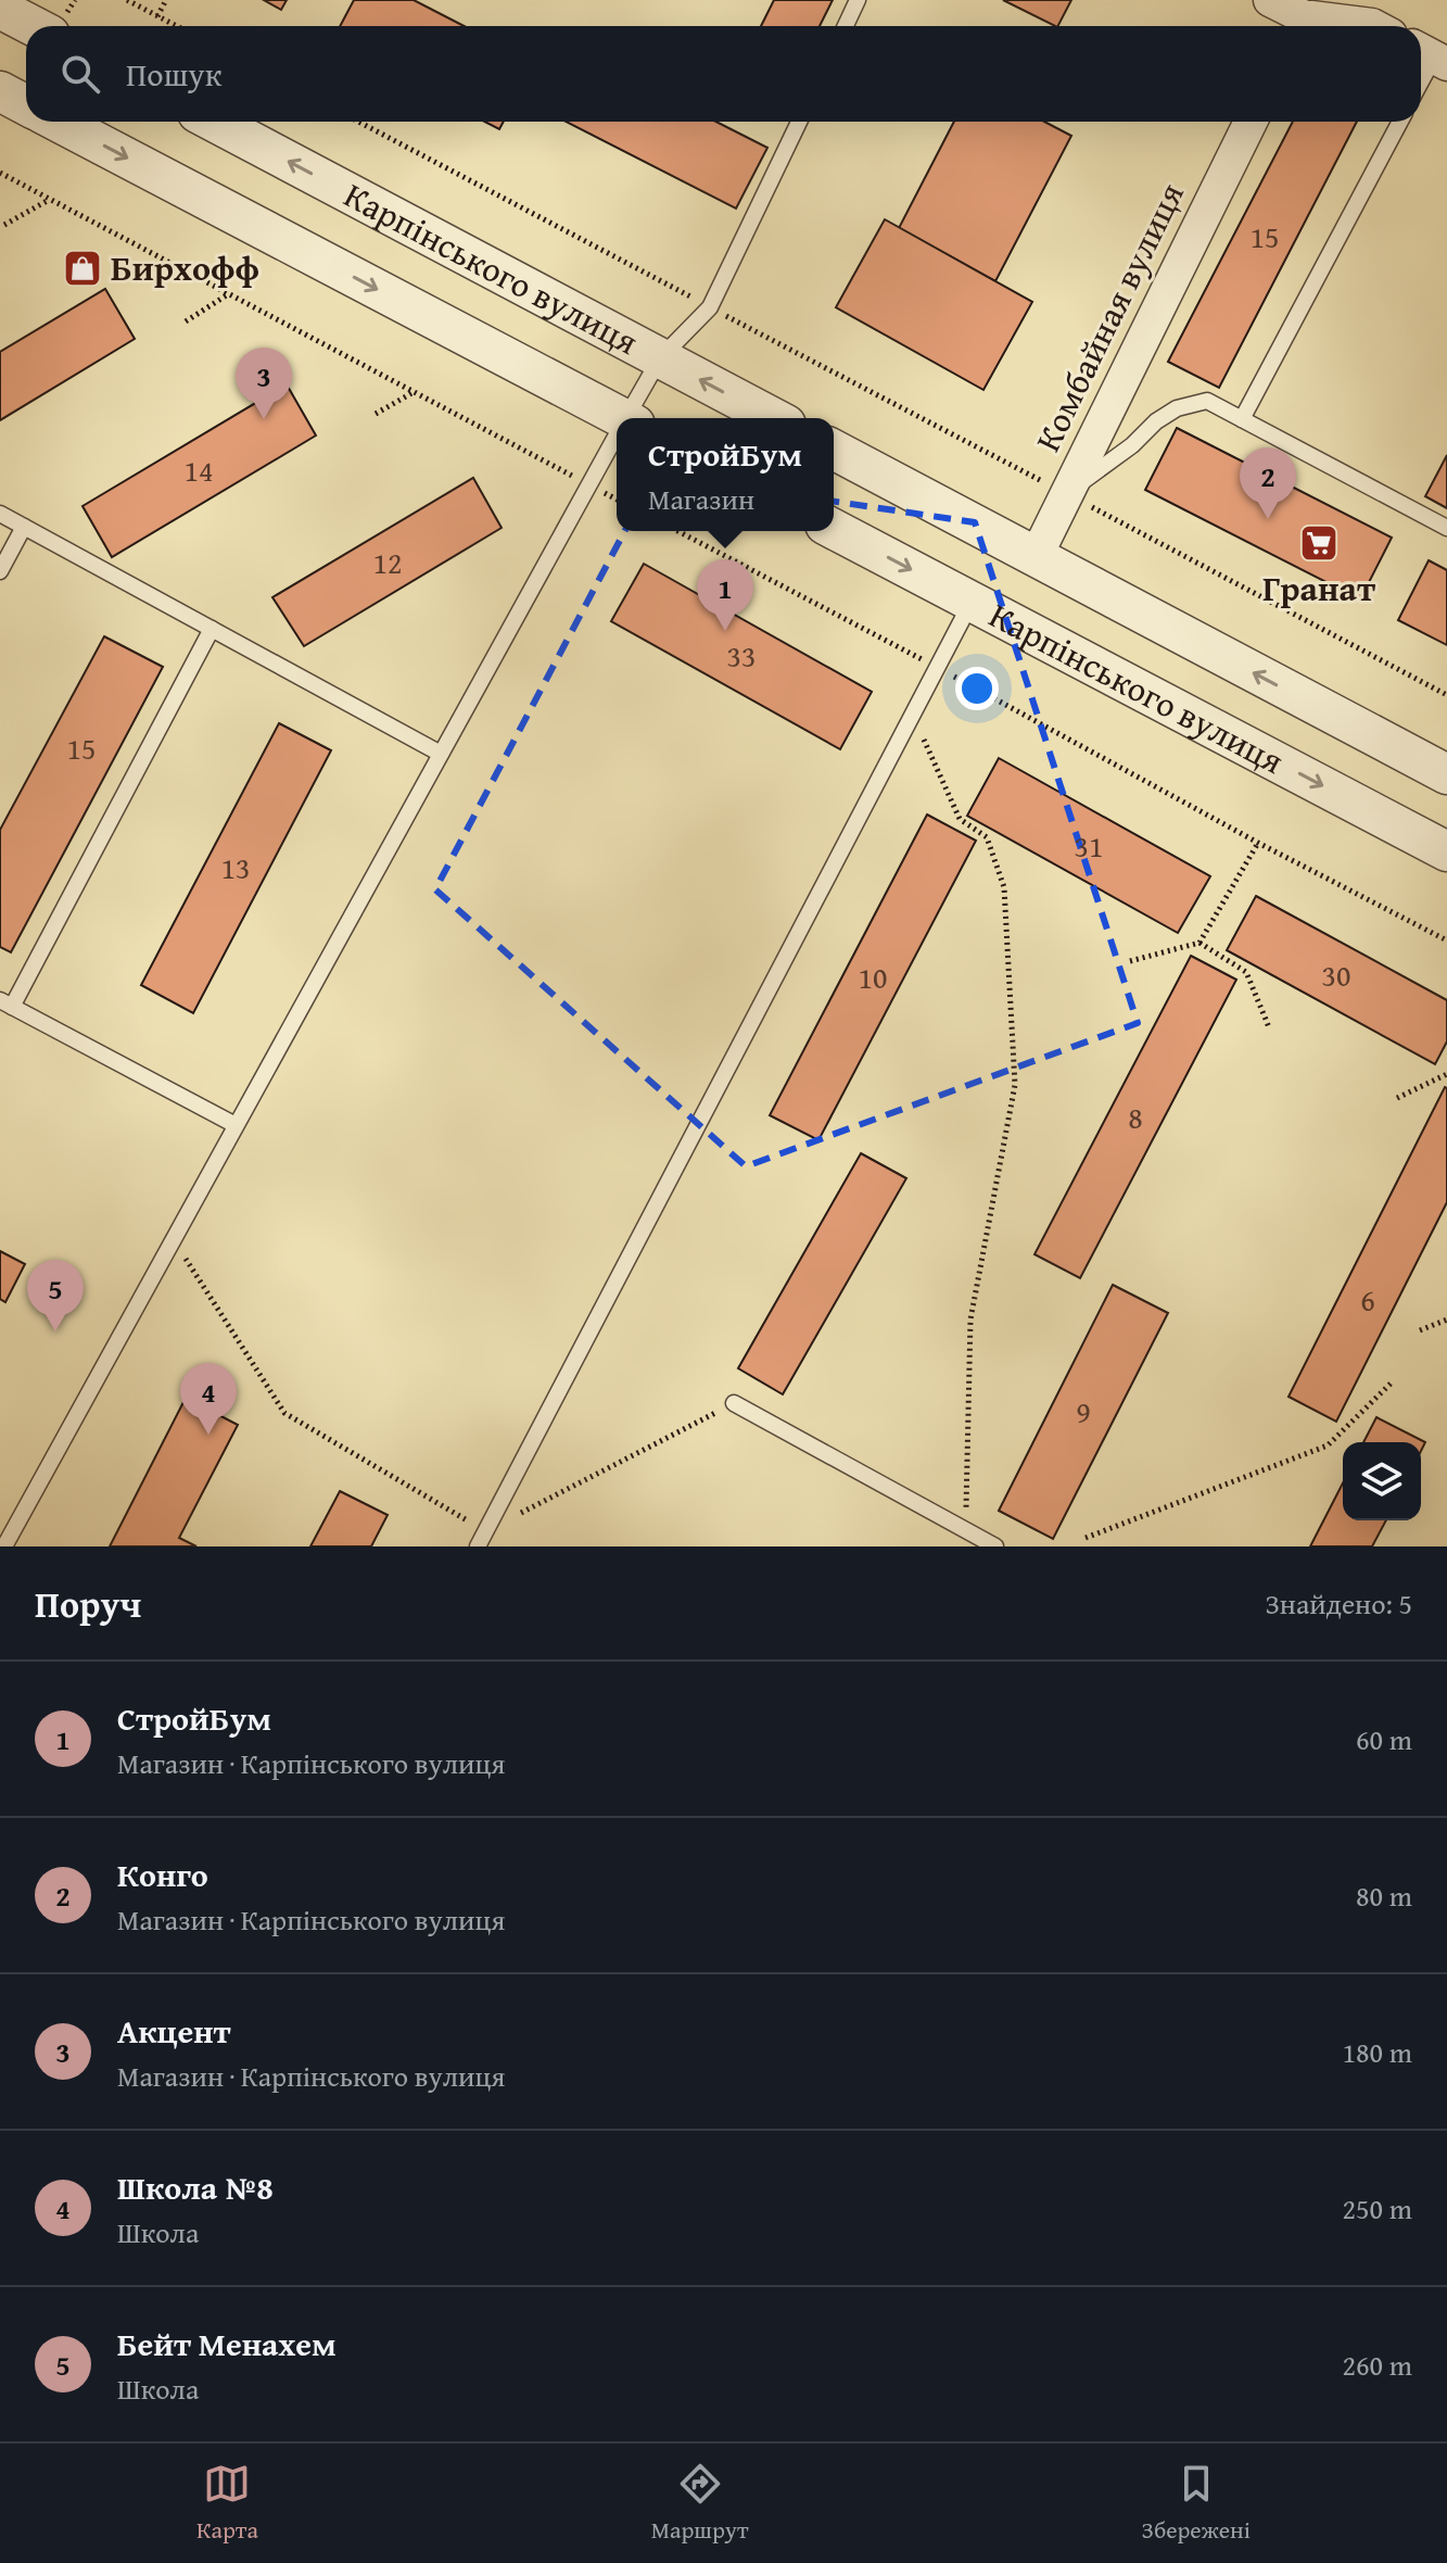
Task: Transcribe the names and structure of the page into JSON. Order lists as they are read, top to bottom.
{
  "streets": {
    "street": ["Карпінського вулиця", "Комбайная вулиця"]
  },
  "crossings": [
    ["Карпінського вулиця", "Комбайная вулиця"]
  ],
  "places": {
    "shop": ["Бирхофф"],
    "supermarket": ["Гранат"]
  },
  "house_numbers": [
    "15",
    "14",
    "12",
    "33",
    "15",
    "31",
    "13",
    "30",
    "10",
    "8",
    "6",
    "9"
  ],
  "page": {
    "search": "Пошук",
    "pins": [
      "3",
      "2",
      "1",
      "5",
      "4"
    ],
    "popup": ["СтройБум", "Магазин"],
    "heading": ["Поруч", "Знайдено: 5"],
    "list": [
      {
        "mark": "1",
        "name": "СтройБум",
        "note": "Магазин · Карпінського вулиця",
        "value": "60 m"
      },
      {
        "mark": "2",
        "name": "Конго",
        "note": "Магазин · Карпінського вулиця",
        "value": "80 m"
      },
      {
        "mark": "3",
        "name": "Акцент",
        "note": "Магазин · Карпінського вулиця",
        "value": "180 m"
      },
      {
        "mark": "4",
        "name": "Школа №8",
        "note": "Школа",
        "value": "250 m"
      },
      {
        "mark": "5",
        "name": "Бейт Менахем",
        "note": "Школа",
        "value": "260 m"
      }
    ],
    "nav": ["Карта", "Маршрут", "Збережені"]
  }
}
